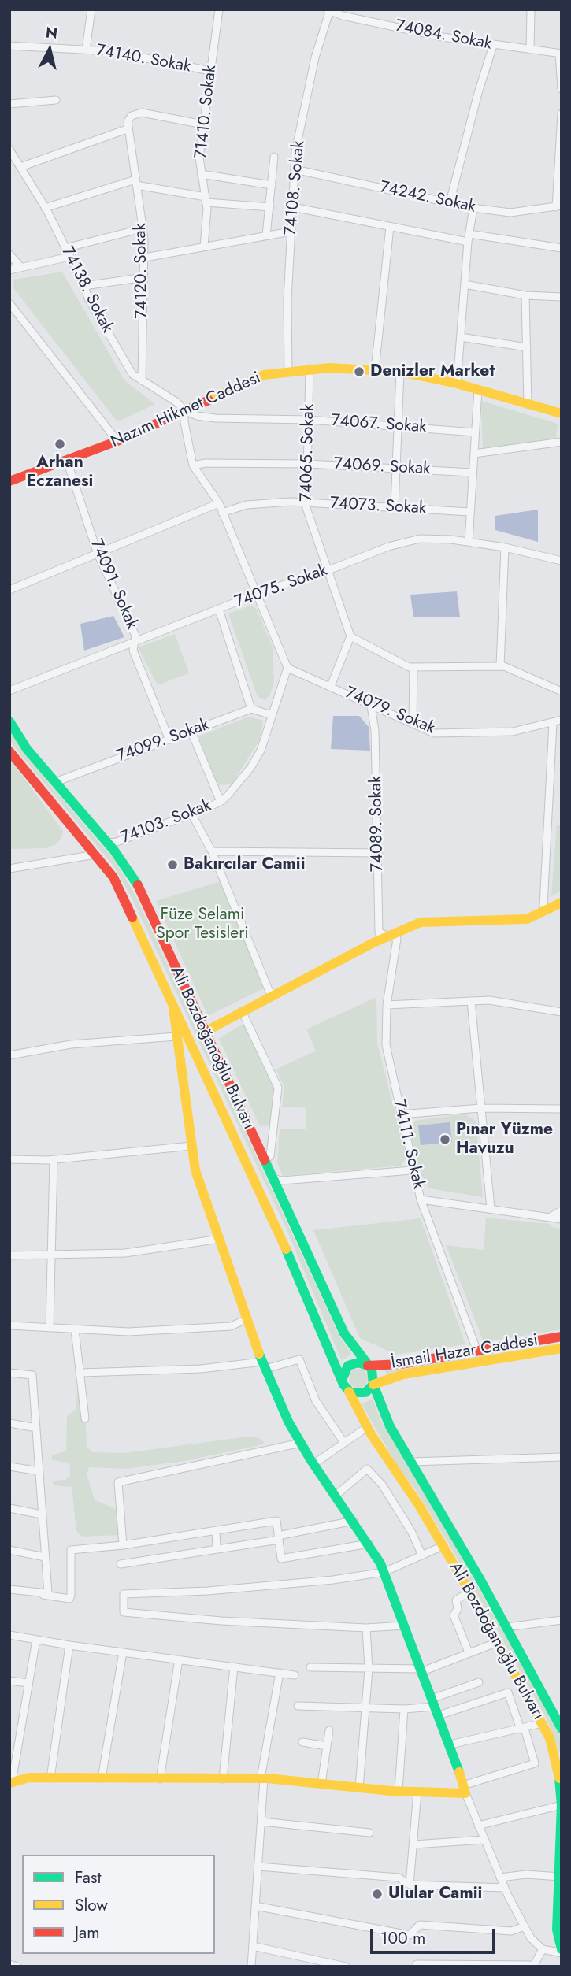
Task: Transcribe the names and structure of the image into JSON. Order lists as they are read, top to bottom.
{
  "streets": {
    "main road": ["Nazım Hikmet Caddesi", "Ali Bozdoğanoğlu Bulvarı", "İsmail Hazar Caddesi"],
    "street": [
      "74084. Sokak",
      "74140. Sokak",
      "71410. Sokak",
      "74108. Sokak",
      "74242. Sokak",
      "74120. Sokak",
      "74138. Sokak",
      "74067. Sokak",
      "74065. Sokak",
      "74069. Sokak",
      "74073. Sokak",
      "74091. Sokak",
      "74075. Sokak",
      "74079. Sokak",
      "74099. Sokak",
      "74103. Sokak",
      "74089. Sokak",
      "74111. Sokak"
    ]
  },
  "crossings": [
    ["74084. Sokak", "74108. Sokak"],
    ["74140. Sokak", "71410. Sokak"],
    ["74108. Sokak", "74242. Sokak"],
    ["74108. Sokak", "Nazım Hikmet Caddesi"],
    ["74120. Sokak", "74138. Sokak"],
    ["74138. Sokak", "Nazım Hikmet Caddesi"],
    ["74138. Sokak", "74067. Sokak"],
    ["Nazım Hikmet Caddesi", "74067. Sokak"],
    ["Nazım Hikmet Caddesi", "74065. Sokak"],
    ["Nazım Hikmet Caddesi", "74091. Sokak"],
    ["74067. Sokak", "74065. Sokak"],
    ["74065. Sokak", "74069. Sokak"],
    ["74065. Sokak", "74073. Sokak"],
    ["74065. Sokak", "74075. Sokak"],
    ["74091. Sokak", "74075. Sokak"],
    ["74091. Sokak", "74099. Sokak"],
    ["74079. Sokak", "74103. Sokak"],
    ["74079. Sokak", "74089. Sokak"],
    ["74099. Sokak", "Ali Bozdoğanoğlu Bulvarı"],
    ["74103. Sokak", "Ali Bozdoğanoğlu Bulvarı"],
    ["74089. Sokak", "74111. Sokak"],
    ["Ali Bozdoğanoğlu Bulvarı", "İsmail Hazar Caddesi"],
    ["74111. Sokak", "İsmail Hazar Caddesi"]
  ],
  "parks": ["Füze Selami Spor Tesisleri"],
  "places": [
    "Denizler Market",
    "Arhan Eczanesi",
    "Bakırcılar Camii",
    "Pınar Yüzme Havuzu",
    "Ulular Camii"
  ],
  "legend": ["Fast", "Slow", "Jam"],
  "scale_bar": "100 m",
  "north": "top"
}
